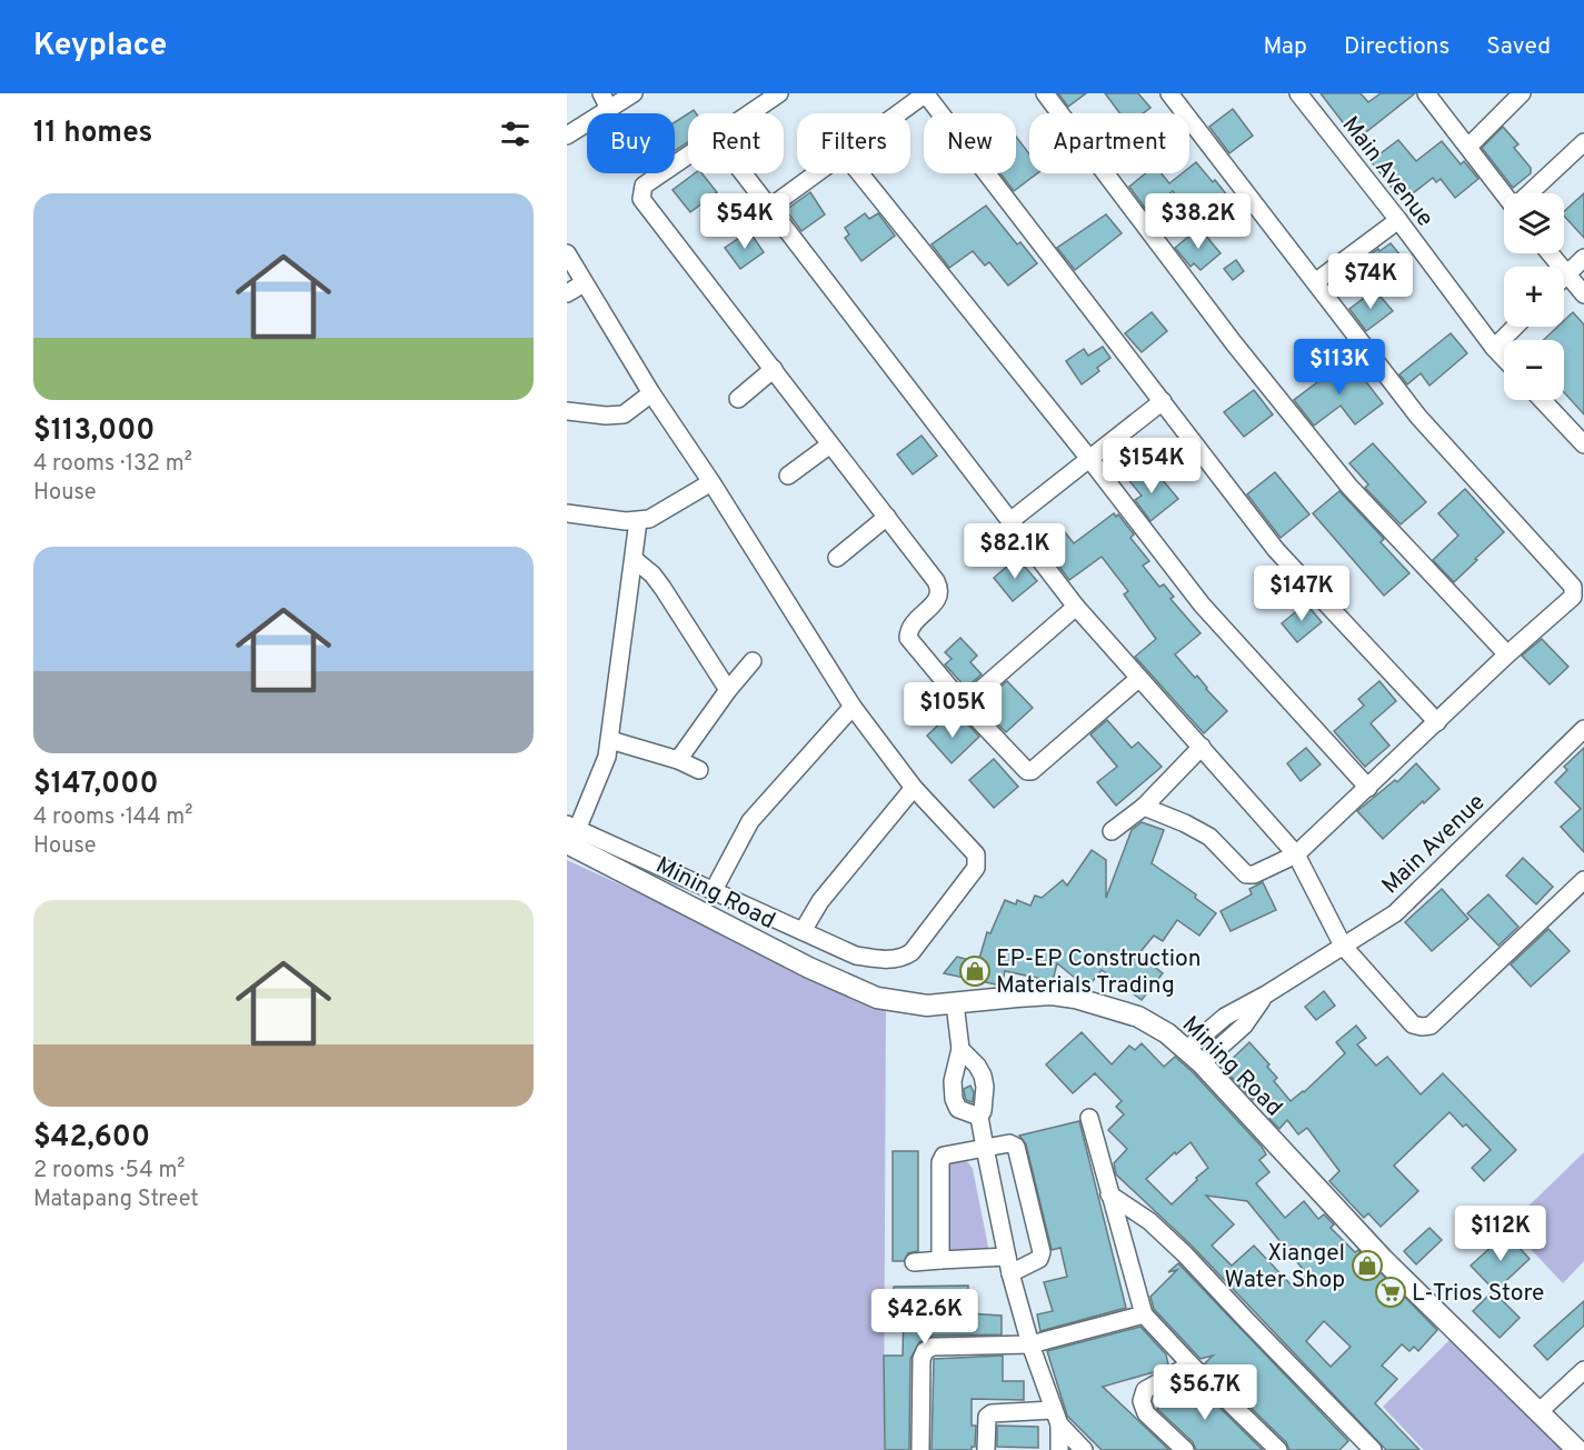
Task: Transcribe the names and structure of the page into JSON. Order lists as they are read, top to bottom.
{
  "streets": {
    "street": ["Main Avenue", "Mining Road"]
  },
  "crossings": [
    ["Main Avenue", "Mining Road"]
  ],
  "places": {
    "shop": ["EP-EP Construction Materials Trading", "Xiangel Water Shop"],
    "supermarket": ["L-Trios Store"]
  },
  "page": {
    "header": "Keyplace",
    "nav": ["Map", "Directions", "Saved"],
    "heading": "11 homes",
    "chip": [
      "Buy",
      "Rent",
      "Filters",
      "New",
      "Apartment"
    ],
    "list": [
      {
        "name": "$113,000",
        "note": "4 rooms · 132 m² · House"
      },
      {
        "name": "$147,000",
        "note": "4 rooms · 144 m² · House"
      },
      {
        "name": "$42,600",
        "note": "2 rooms · 54 m² · Matapang Street"
      }
    ],
    "map_buttons": ["+", "−"],
    "price": [
      "$54K",
      "$38.2K",
      "$74K",
      "$113K",
      "$154K",
      "$82.1K",
      "$147K",
      "$105K",
      "$112K",
      "$42.6K",
      "$56.7K"
    ]
  }
}
